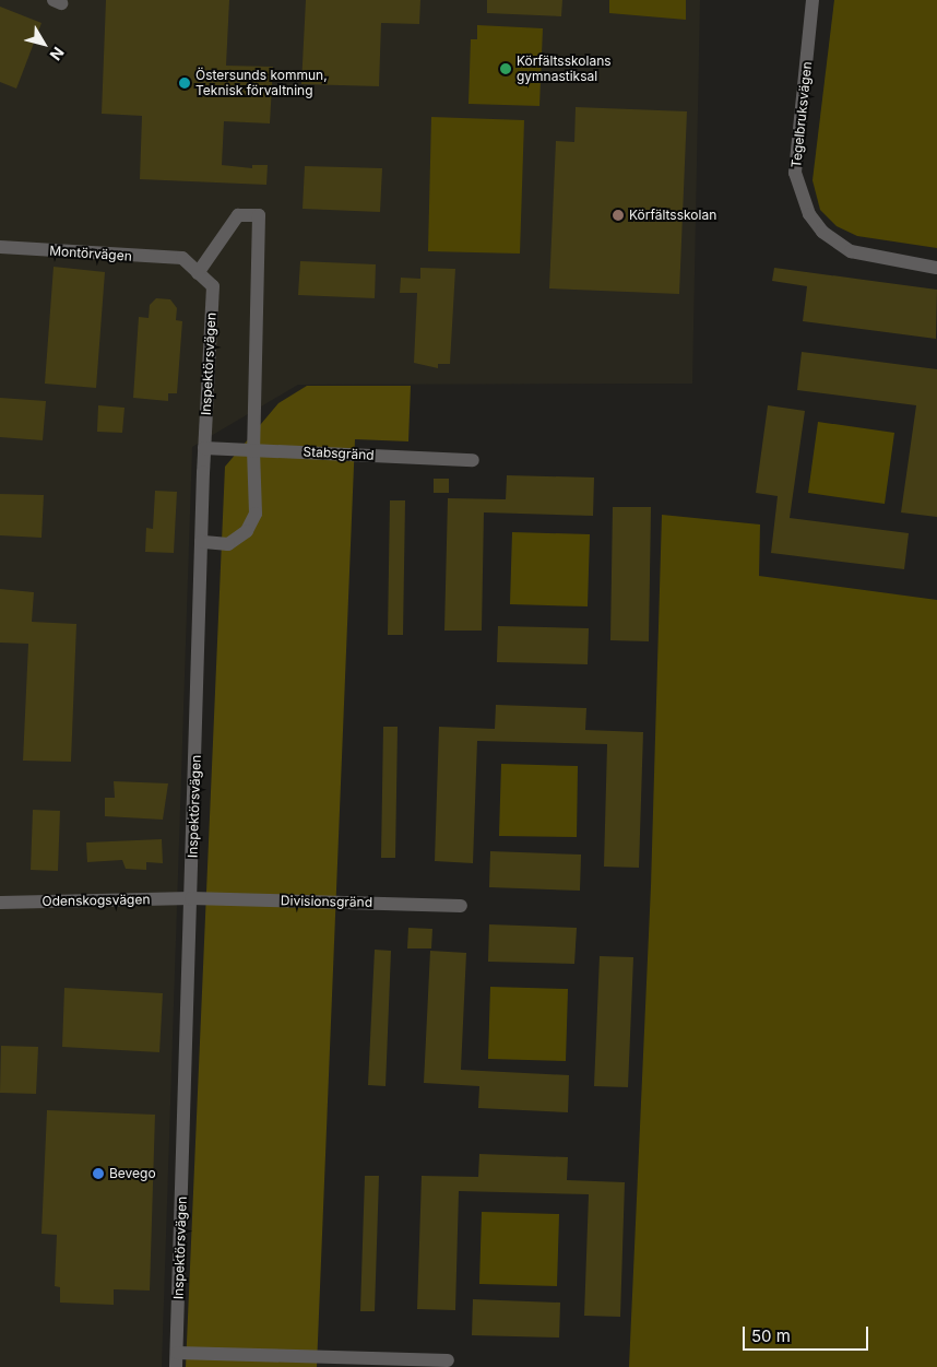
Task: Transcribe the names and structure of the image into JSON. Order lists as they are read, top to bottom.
{
  "streets": {
    "street": [
      "Tegelbruksvägen",
      "Montörvägen",
      "Inspektörsvägen",
      "Stabsgränd",
      "Odenskogsvägen",
      "Divisionsgränd"
    ]
  },
  "crossings": [
    ["Montörvägen", "Inspektörsvägen"],
    ["Inspektörsvägen", "Stabsgränd"],
    ["Inspektörsvägen", "Odenskogsvägen"],
    ["Inspektörsvägen", "Divisionsgränd"],
    ["Odenskogsvägen", "Divisionsgränd"]
  ],
  "places": [
    "Körfältsskolans gymnastiksal",
    "Östersunds kommun, Teknisk förvaltning",
    "Körfältsskolan",
    "Bevego"
  ],
  "scale_bar": "50 m",
  "north": "bottom right"
}
